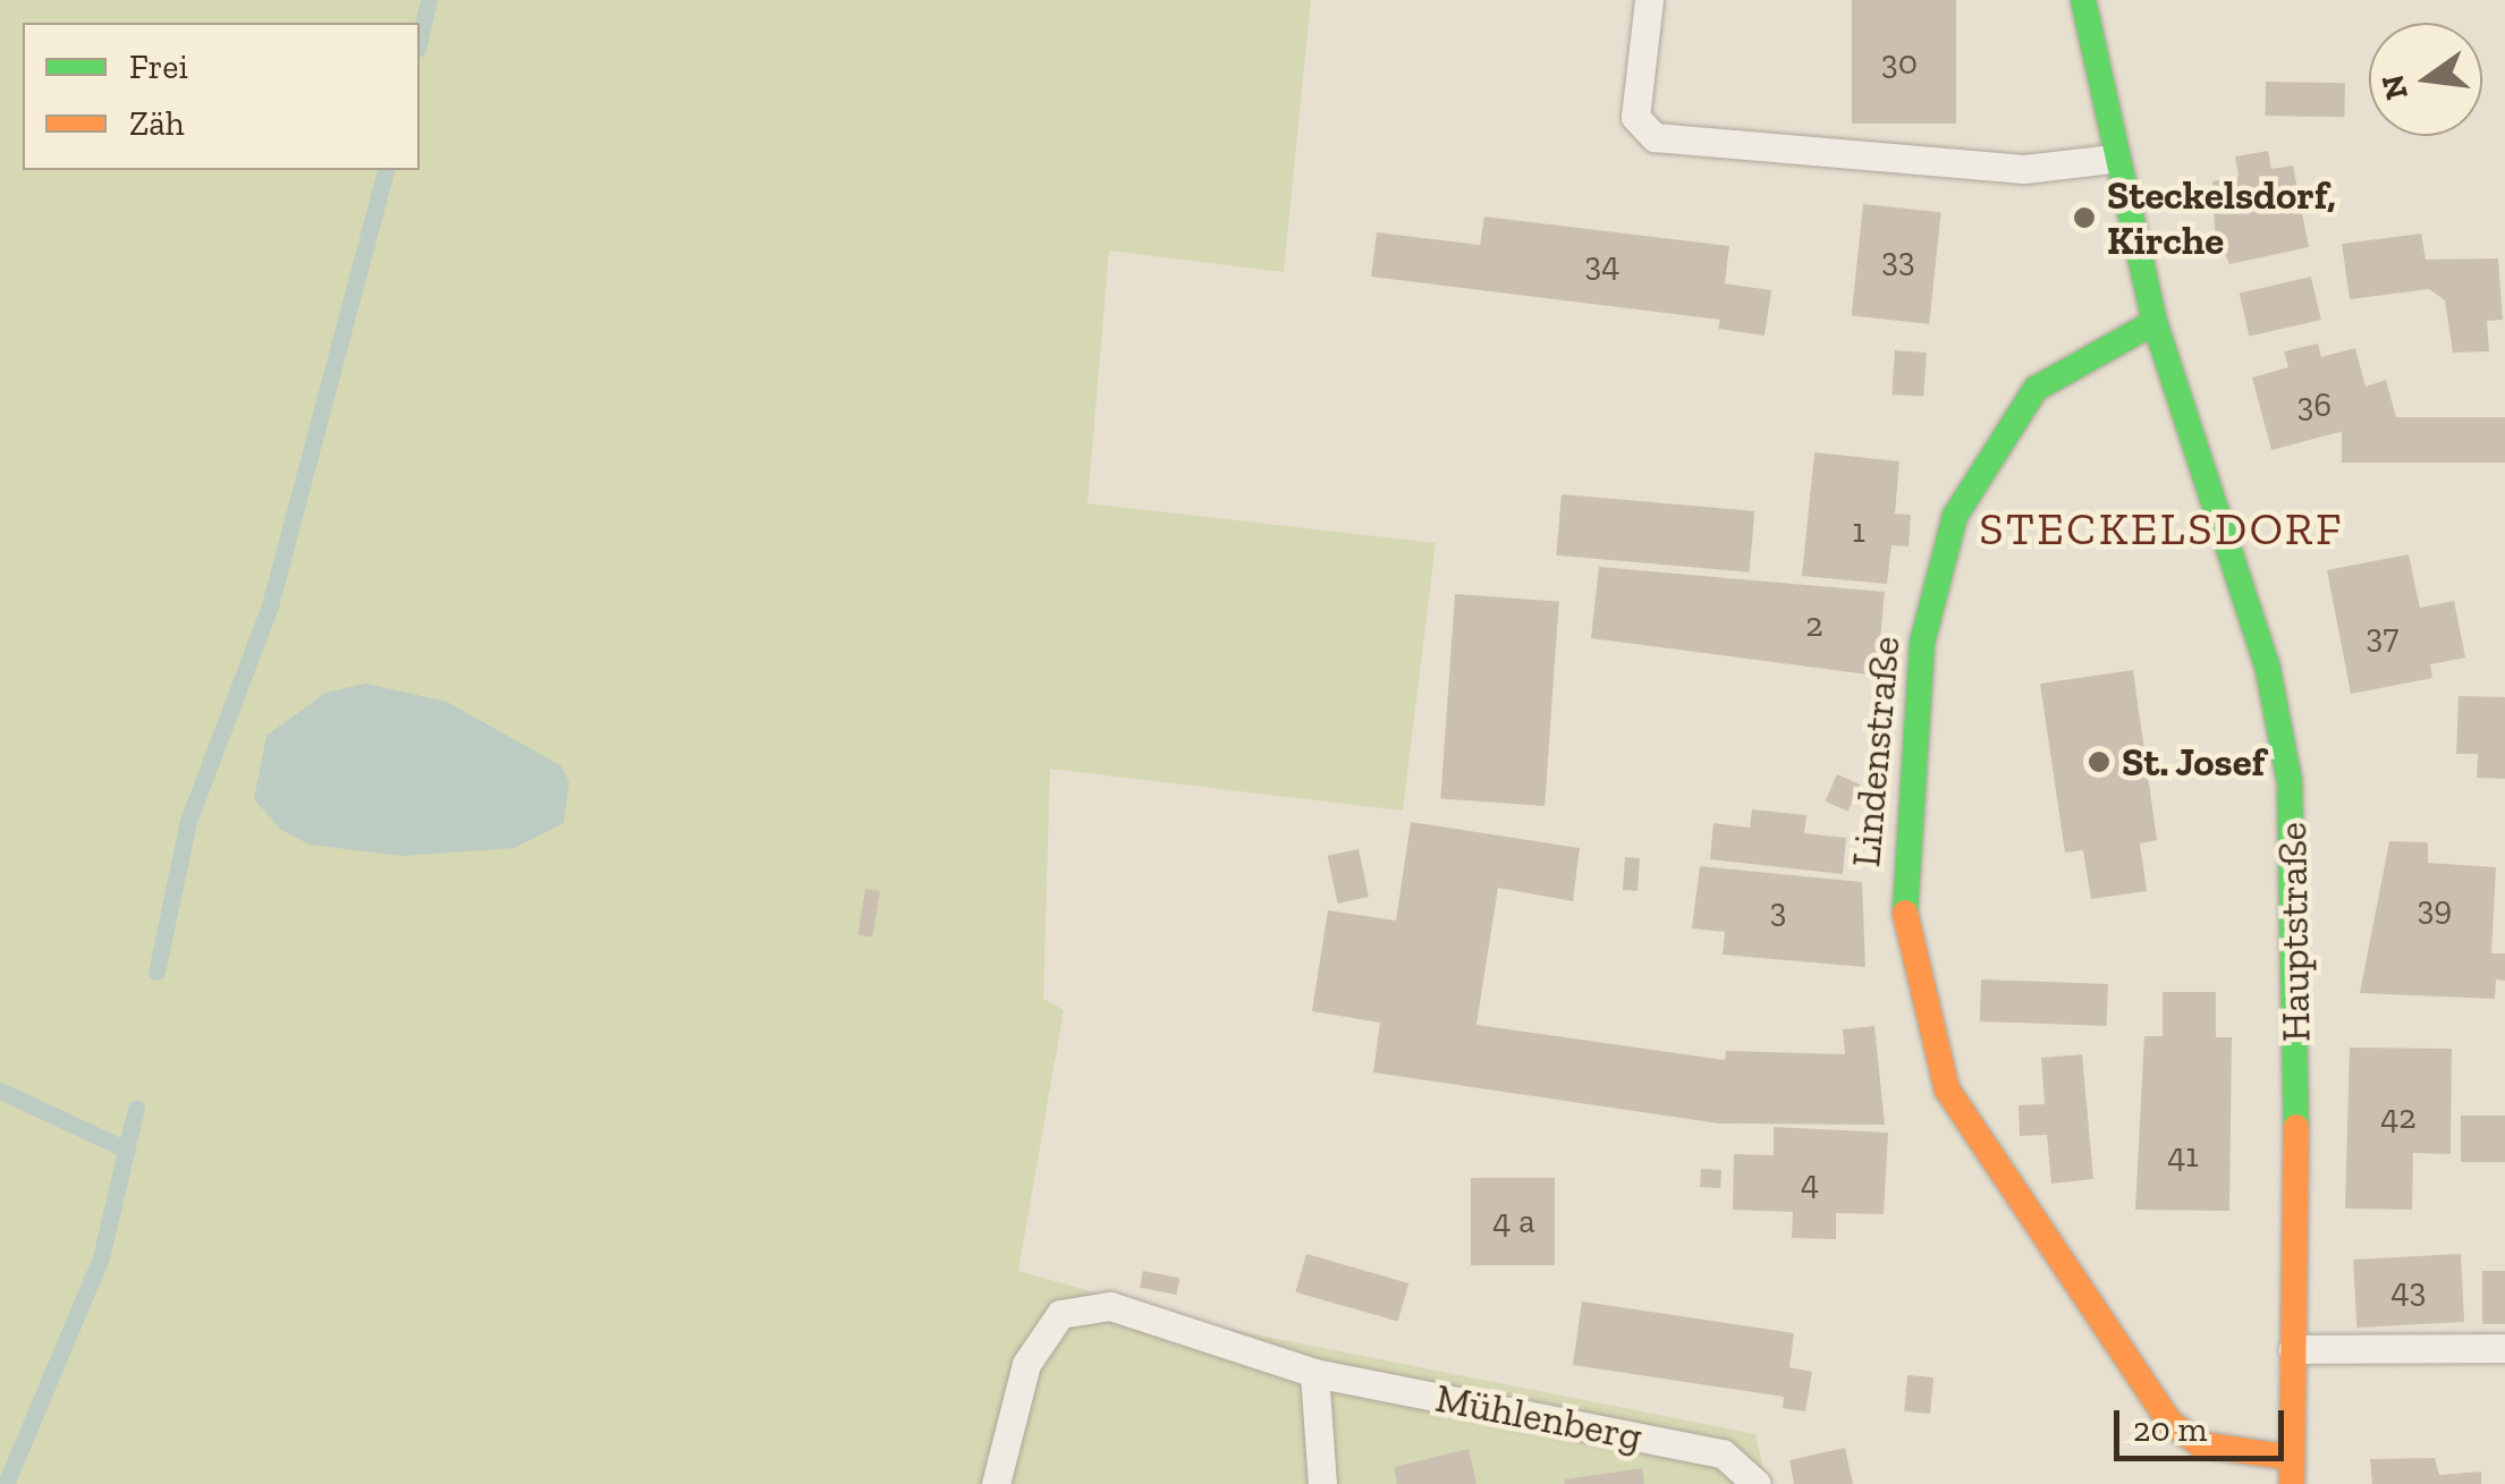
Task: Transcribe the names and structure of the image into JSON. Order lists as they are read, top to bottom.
{
  "streets": {
    "main road": ["Lindenstraße", "Hauptstraße"],
    "lane": ["Mühlenberg"]
  },
  "crossings": [
    ["Lindenstraße", "Hauptstraße"]
  ],
  "districts": ["STECKELSDORF"],
  "places": ["Steckelsdorf, Kirche", "St. Josef"],
  "house_numbers": [
    "30",
    "33",
    "34",
    "36",
    "1",
    "2",
    "37",
    "39",
    "3",
    "42",
    "41",
    "4",
    "4 a",
    "43"
  ],
  "legend": ["Frei", "Zäh"],
  "scale_bar": "20 m",
  "north": "left"
}
